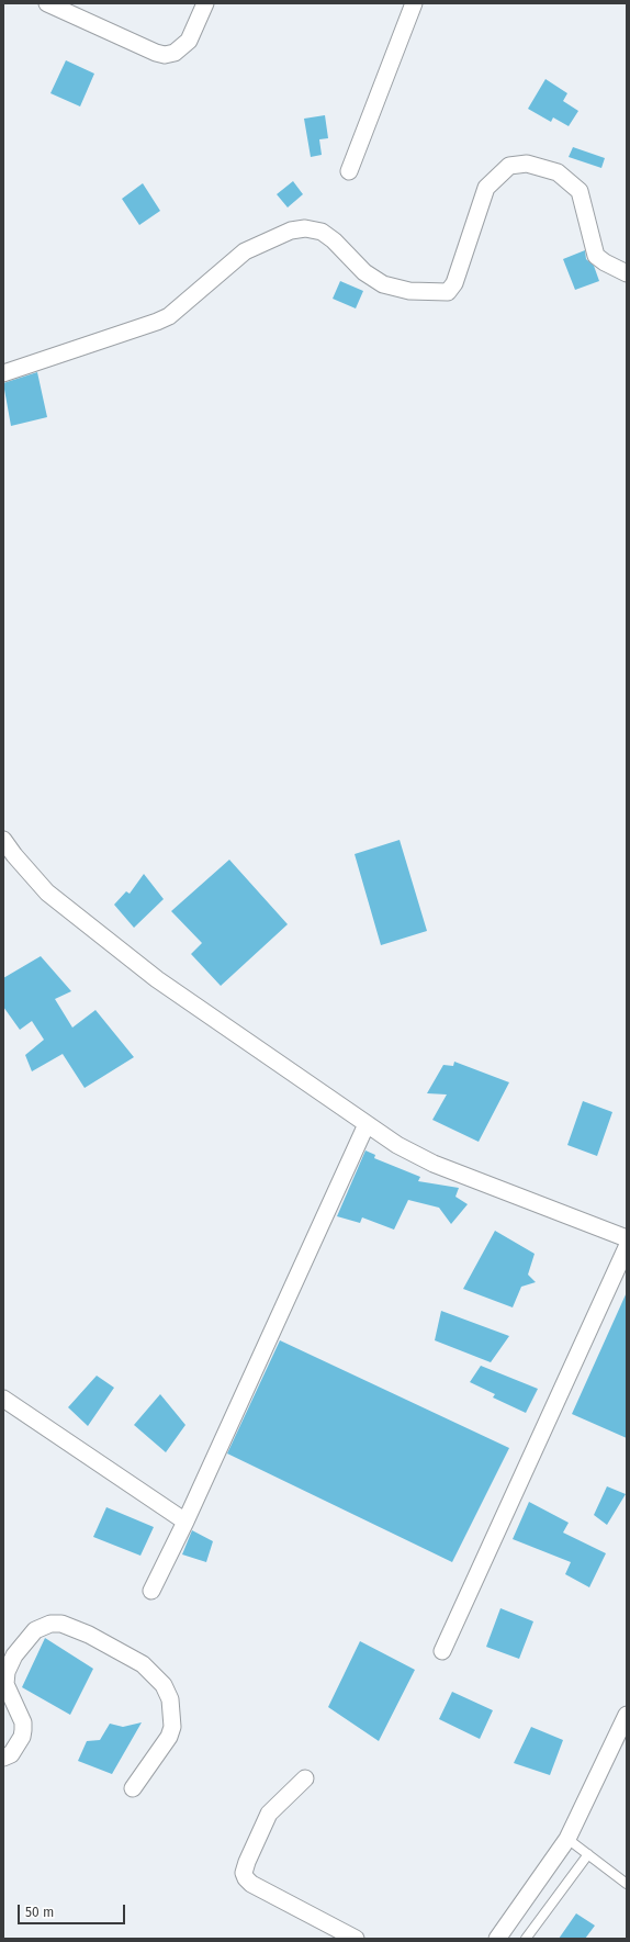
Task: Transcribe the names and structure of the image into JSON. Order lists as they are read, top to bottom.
{
  "scale_bar": "50 m"
}
